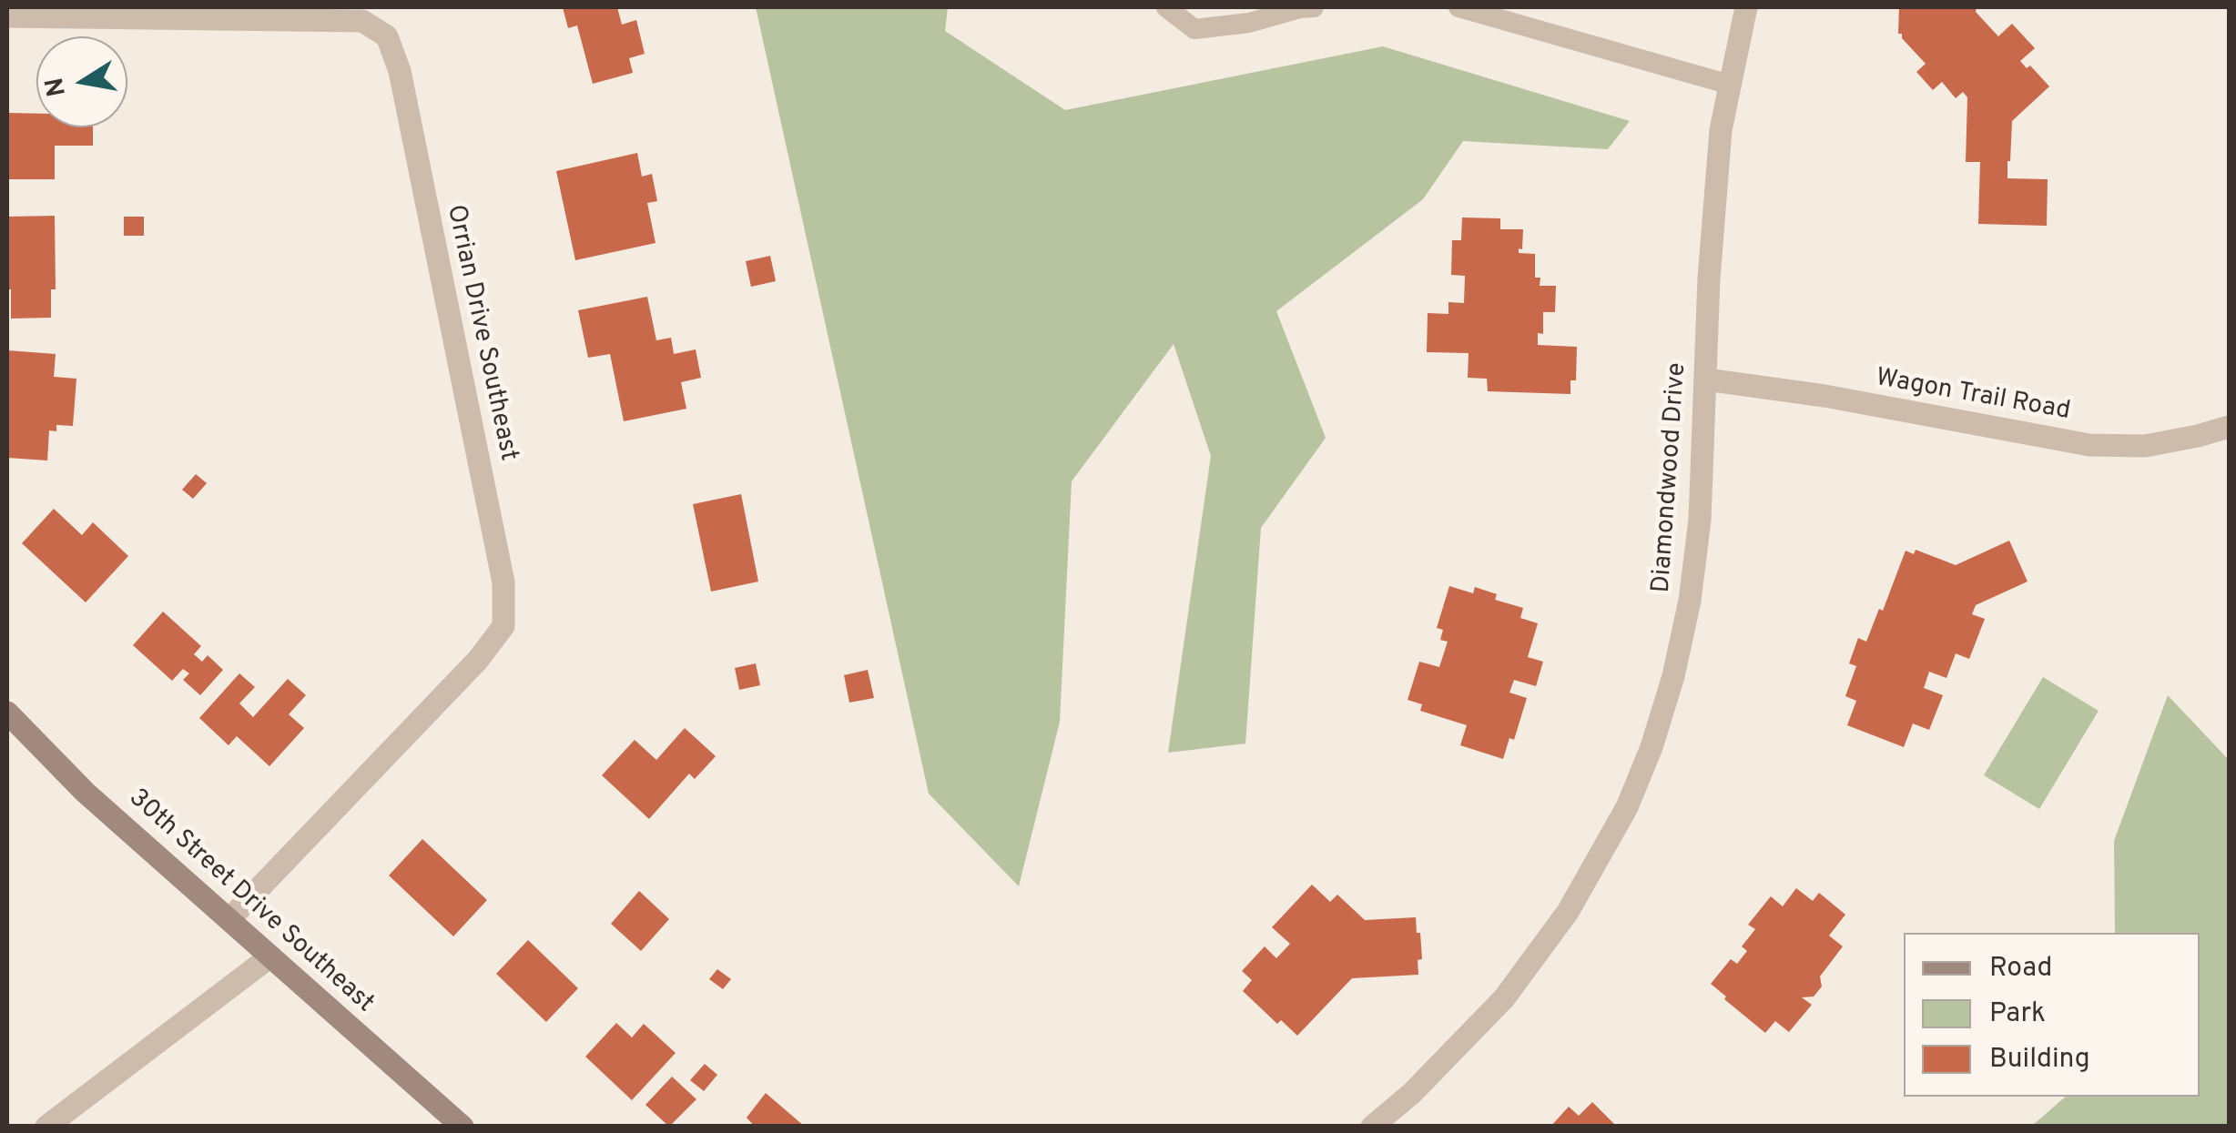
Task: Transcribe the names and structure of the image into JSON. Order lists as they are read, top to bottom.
{
  "streets": {
    "main road": ["30th Street Drive Southeast"],
    "street": ["Orrian Drive Southeast", "Wagon Trail Road", "Diamondwood Drive"]
  },
  "crossings": [
    ["Orrian Drive Southeast", "30th Street Drive Southeast"],
    ["Wagon Trail Road", "Diamondwood Drive"]
  ],
  "legend": ["Road", "Park", "Building"],
  "north": "left"
}
